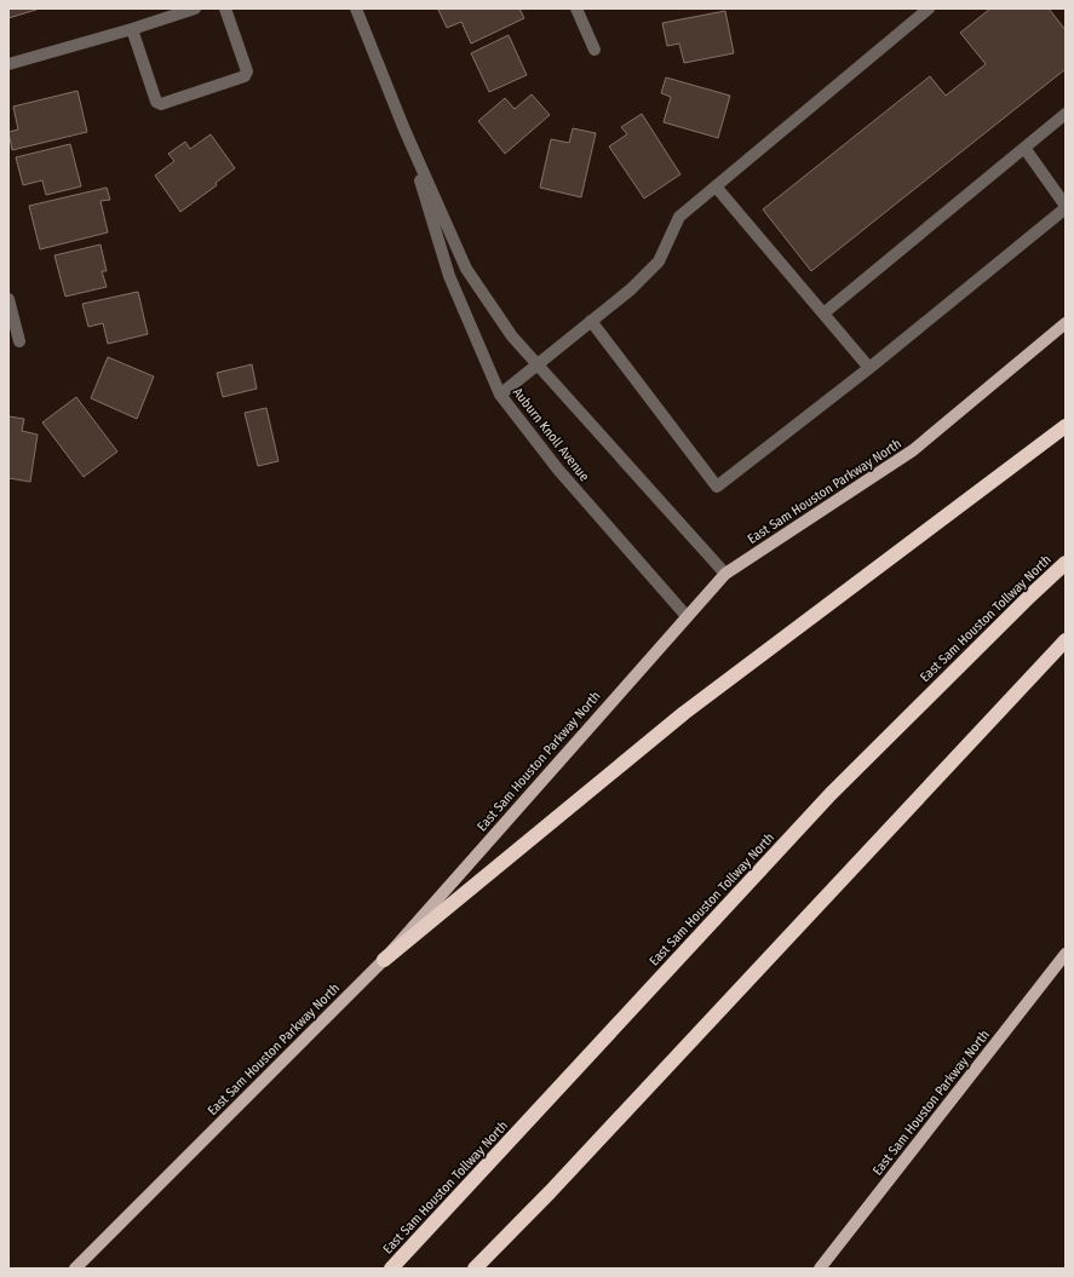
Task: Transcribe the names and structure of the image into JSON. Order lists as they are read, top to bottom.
{
  "streets": {
    "highway": ["East Sam Houston Tollway North"],
    "main road": ["East Sam Houston Parkway North"],
    "street": ["Auburn Knoll Avenue"]
  },
  "crossings": [
    ["Auburn Knoll Avenue", "East Sam Houston Parkway North"]
  ]
}
